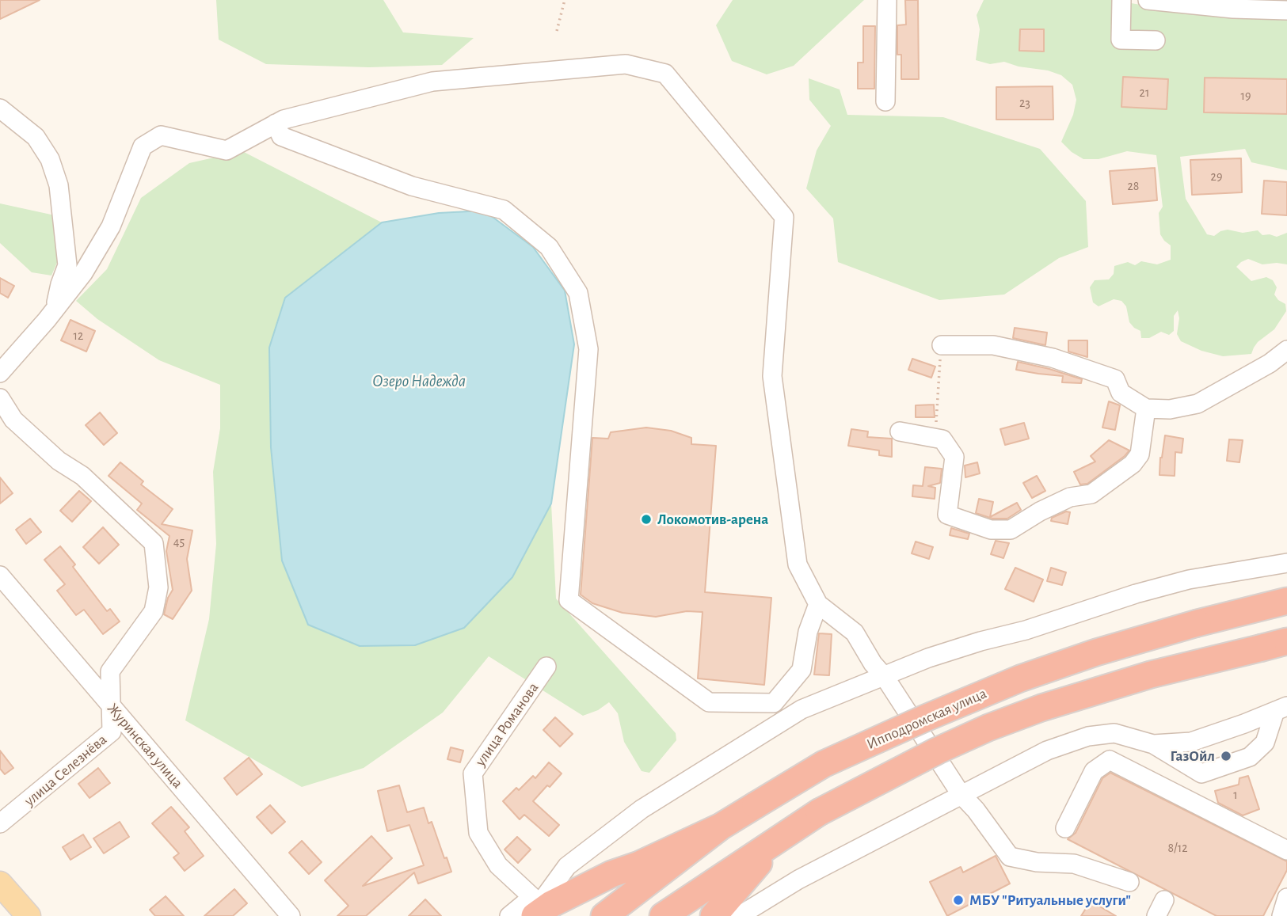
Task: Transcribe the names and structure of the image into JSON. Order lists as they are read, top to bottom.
{
  "streets": {
    "highway": ["Ипподромская улица"],
    "street": ["улица Романова", "Журинская улица", "улица Селезнёва"]
  },
  "crossings": [
    ["Журинская улица", "улица Селезнёва"]
  ],
  "water": ["Озеро Надежда"],
  "places": ["Локомотив-арена", "ГазОйл", "МБУ \"Ритуальные услуги\""],
  "house_numbers": [
    "21",
    "19",
    "23",
    "29",
    "28",
    "12",
    "45",
    "1",
    "8/12"
  ]
}
